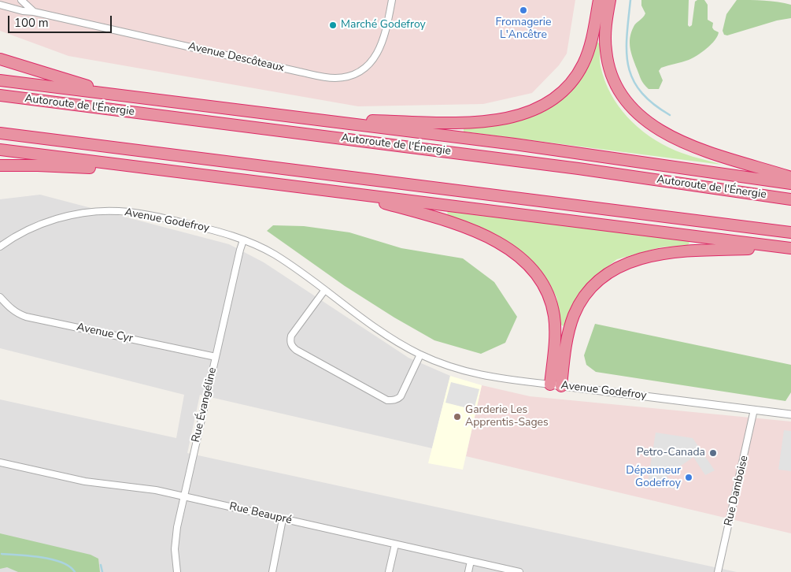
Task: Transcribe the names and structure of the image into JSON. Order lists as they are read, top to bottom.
{
  "streets": {
    "highway": ["Autoroute de l'Énergie"],
    "street": [
      "Avenue Descôteaux",
      "Avenue Godefroy",
      "Avenue Cyr",
      "Rue Évangéline",
      "Rue Damboise",
      "Rue Beaupré"
    ]
  },
  "crossings": [
    ["Avenue Godefroy", "Rue Évangéline"],
    ["Avenue Godefroy", "Rue Damboise"],
    ["Avenue Cyr", "Rue Évangéline"],
    ["Rue Évangéline", "Rue Beaupré"]
  ],
  "places": [
    "Fromagerie L'Ancêtre",
    "Marché Godefroy",
    "Garderie Les Apprentis-Sages",
    "Petro-Canada",
    "Dépanneur Godefroy"
  ],
  "scale_bar": "100 m"
}
